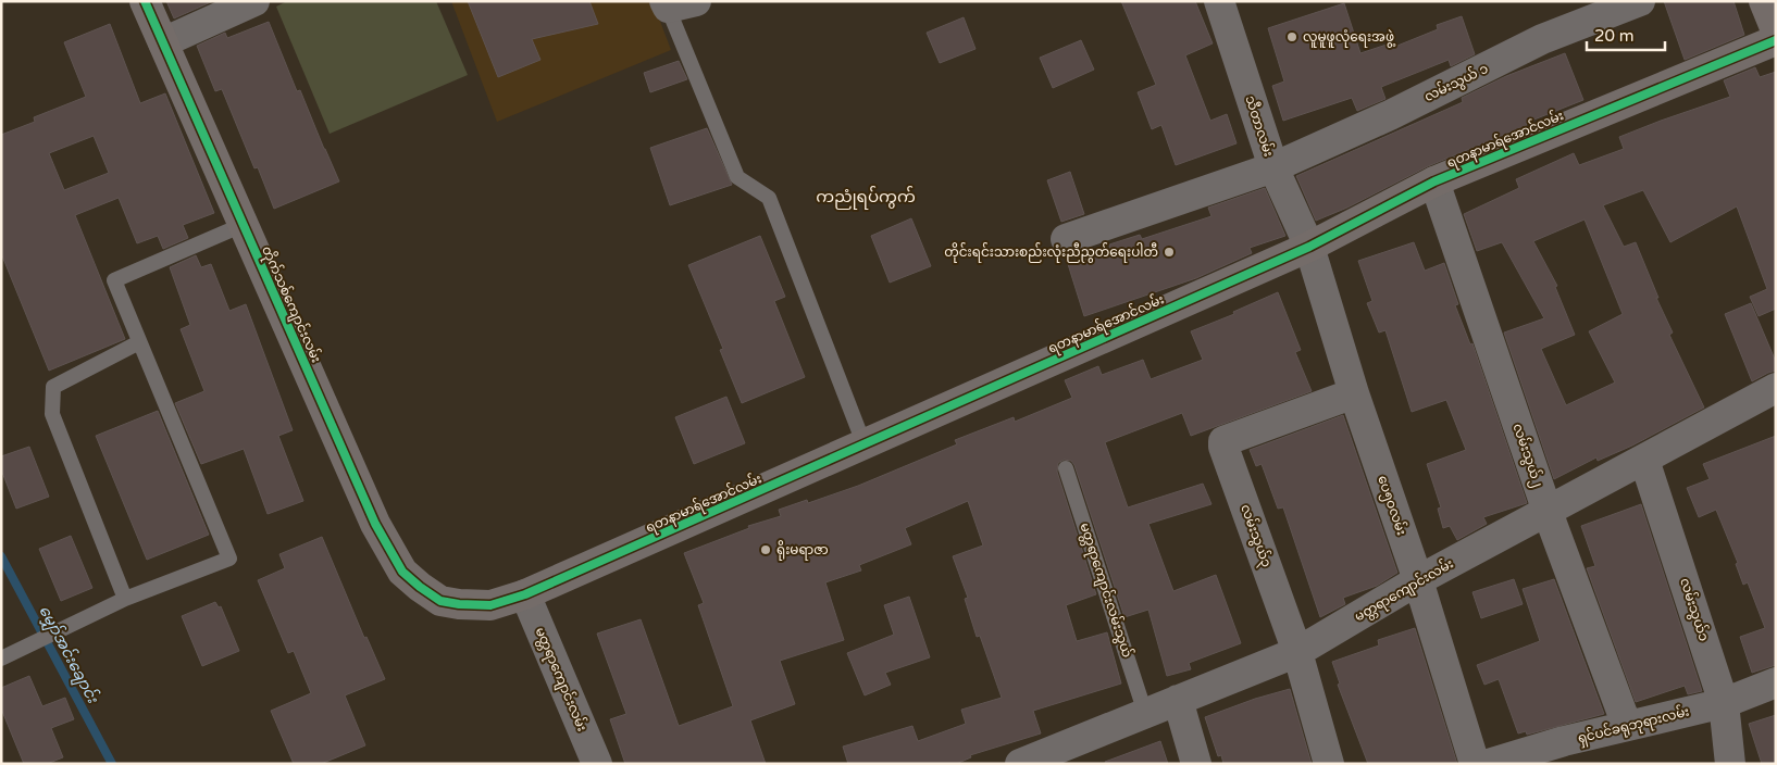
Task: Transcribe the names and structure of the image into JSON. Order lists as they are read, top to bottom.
{
  "streets": {
    "street": [
      "လမ်းသွယ် ၁",
      "သီတာလမ်း",
      "ရတနာမာရ်အောင်လမ်း",
      "တိုက်သစ်ကျောင်းလမ်း",
      "လမ်းသွယ်၂",
      "ပေ၅၀လမ်း",
      "လမ်းသွယ်၃",
      "မတ္တရာကျောင်းလမ်း",
      "လမ်းသွယ်၁",
      "ရှင်ပင်ခရုဘုရားလမ်း"
    ],
    "lane": ["မတ္တရာကျောင်းလမ်းသွယ်"]
  },
  "crossings": [
    ["လမ်းသွယ် ၁", "သီတာလမ်း"],
    ["သီတာလမ်း", "ရတနာမာရ်အောင်လမ်း"],
    ["သီတာလမ်း", "ပေ၅၀လမ်း"],
    ["ရတနာမာရ်အောင်လမ်း", "တိုက်သစ်ကျောင်းလမ်း"],
    ["ရတနာမာရ်အောင်လမ်း", "လမ်းသွယ်၂"],
    ["ရတနာမာရ်အောင်လမ်း", "ပေ၅၀လမ်း"],
    ["ရတနာမာရ်အောင်လမ်း", "မတ္တရာကျောင်းလမ်း"],
    ["လမ်းသွယ်၂", "မတ္တရာကျောင်းလမ်း"],
    ["လမ်းသွယ်၂", "ရှင်ပင်ခရုဘုရားလမ်း"],
    ["ပေ၅၀လမ်း", "လမ်းသွယ်၃"],
    ["ပေ၅၀လမ်း", "မတ္တရာကျောင်းလမ်း"],
    ["လမ်းသွယ်၃", "မတ္တရာကျောင်းလမ်း"],
    ["မတ္တရာကျောင်းလမ်းသွယ်", "မတ္တရာကျောင်းလမ်း"],
    ["မတ္တရာကျောင်းလမ်း", "လမ်းသွယ်၁"],
    ["လမ်းသွယ်၁", "ရှင်ပင်ခရုဘုရားလမ်း"]
  ],
  "districts": ["ကညုံရပ်ကွက်"],
  "water": ["မျှော်အင်းချောင်း"],
  "places": ["လူမူဖူလုံရေးအဖွဲ့", "တိုင်းရင်းသားစည်းလုံးညီညွတ်ရေးပါတီ", "ရိုးမရာဇာ"],
  "scale_bar": "20 m"
}
